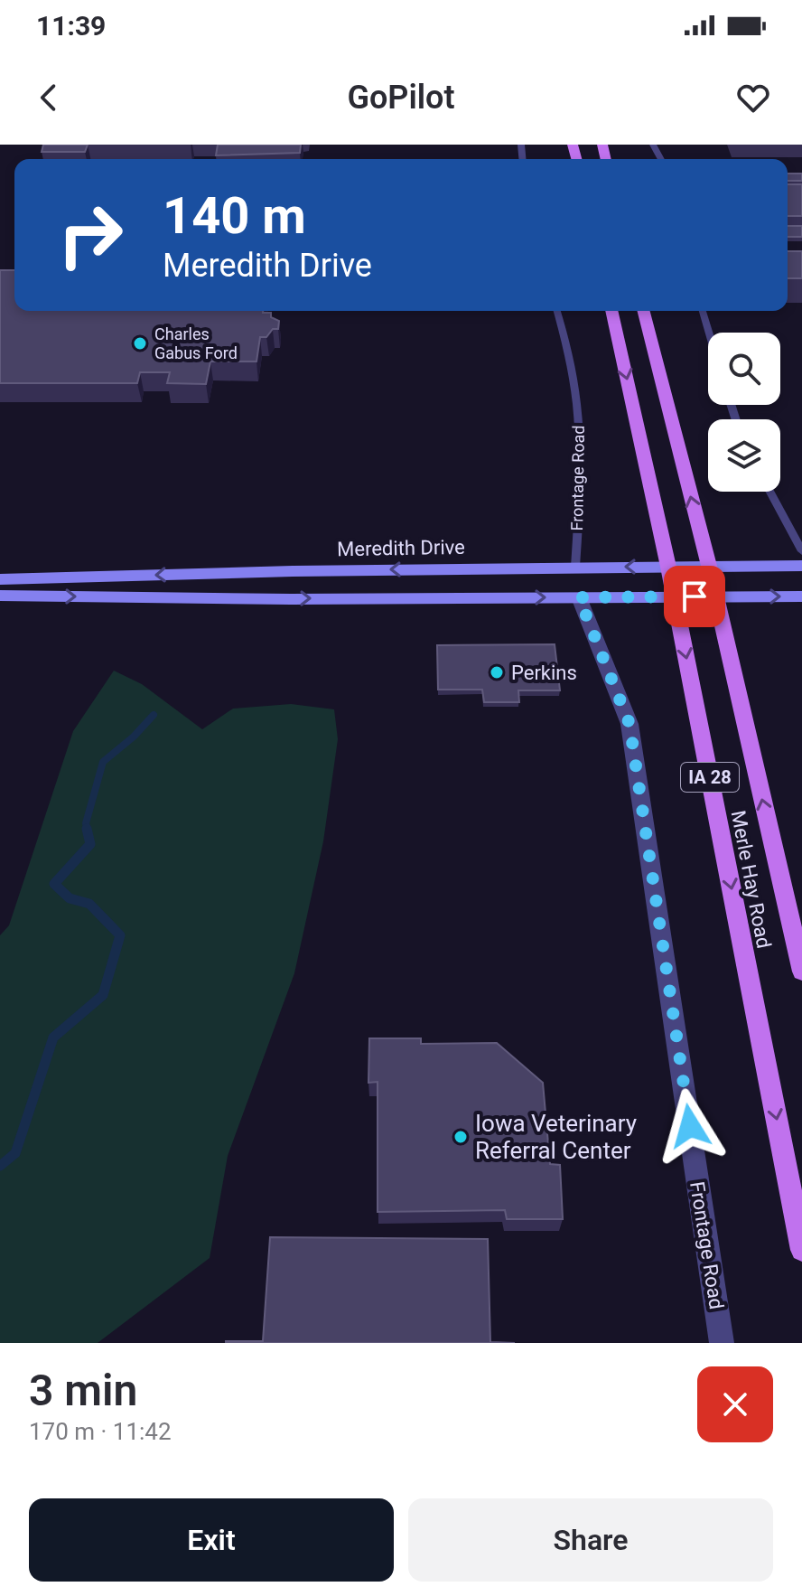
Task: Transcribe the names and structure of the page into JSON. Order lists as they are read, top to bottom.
{
  "streets": {
    "main road": ["Meredith Drive", "IA 28", "Merle Hay Road"],
    "street": ["Frontage Road"]
  },
  "crossings": [
    ["Frontage Road", "Meredith Drive"],
    ["Meredith Drive", "Merle Hay Road"]
  ],
  "places": ["Charles Gabus Ford", "Perkins", "Iowa Veterinary Referral Center"],
  "page": {
    "status": "11:39",
    "header": "GoPilot",
    "turn": ["140 m", "Meredith Drive"],
    "heading": ["3 min", "170 m · 11:42"],
    "buttons": ["Exit", "Share"]
  }
}
